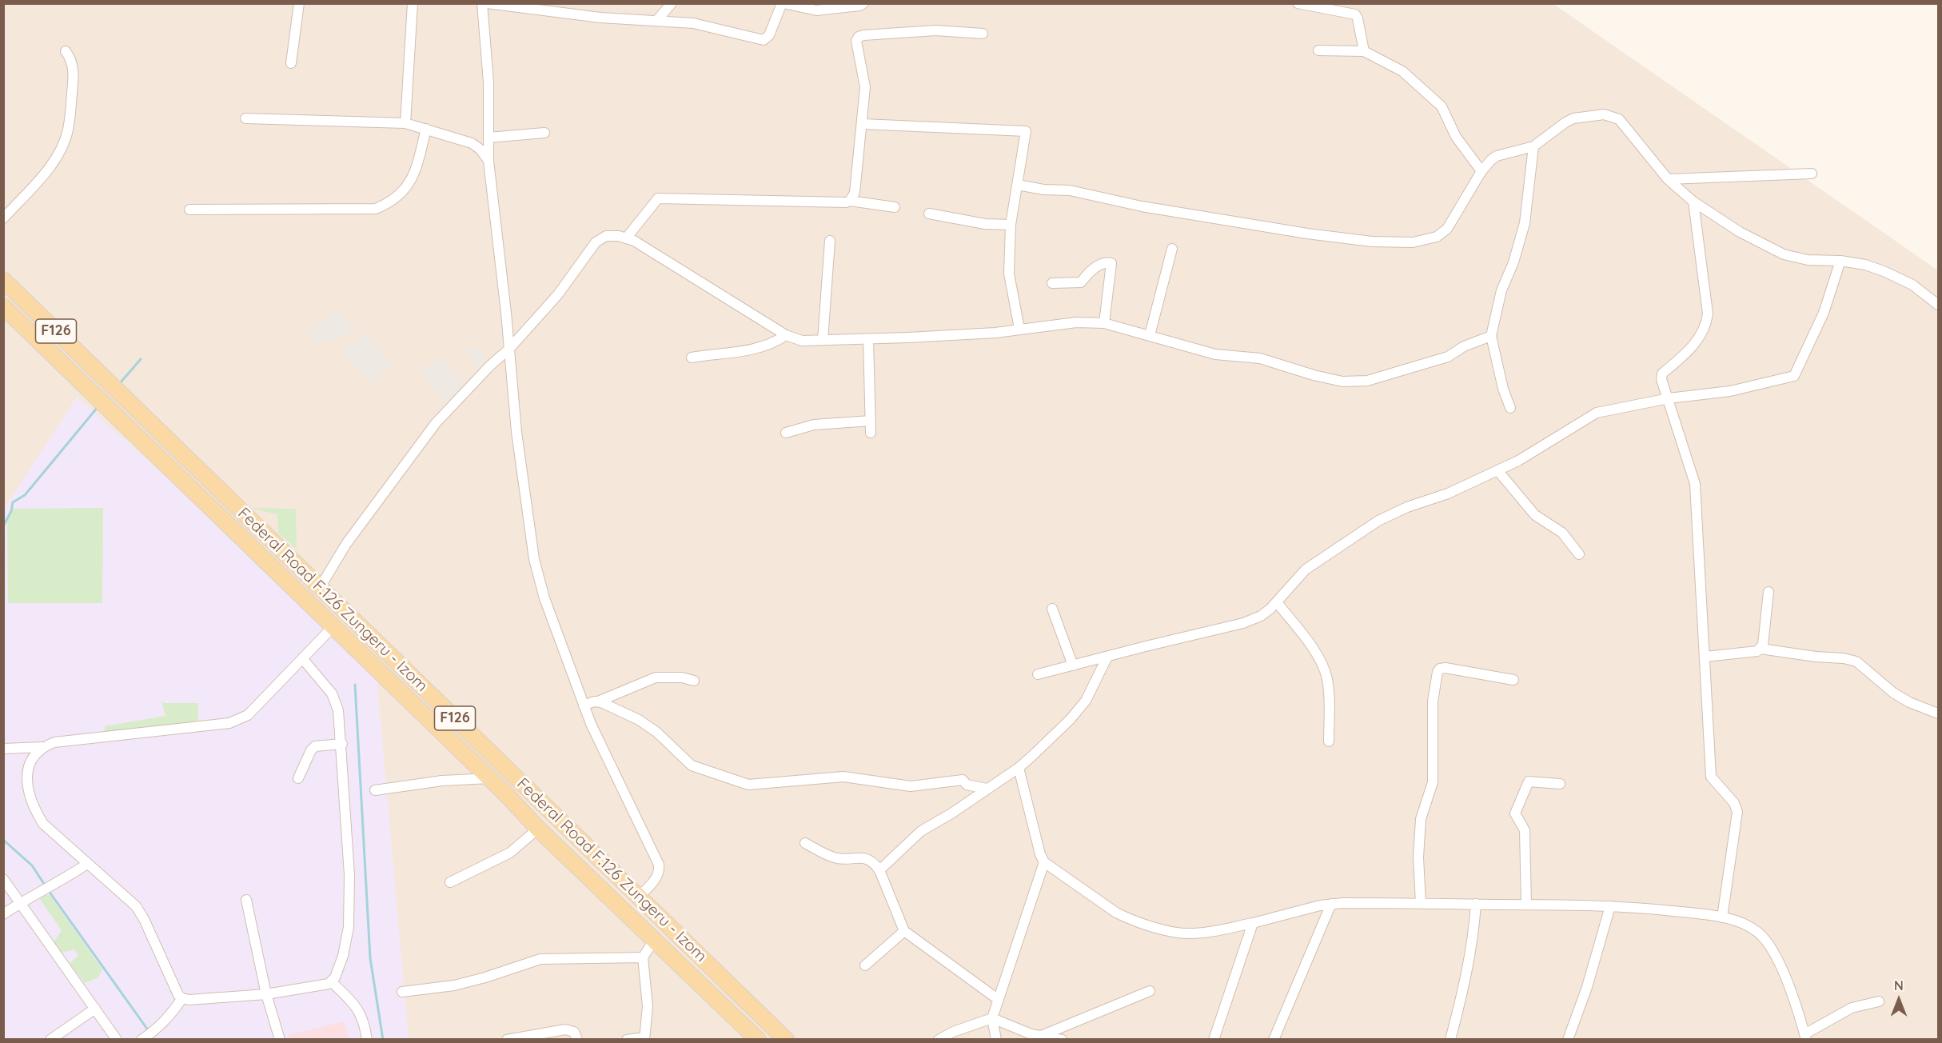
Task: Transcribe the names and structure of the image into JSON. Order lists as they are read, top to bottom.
{
  "streets": {
    "main road": ["F126", "Federal Road F.126 Zungeru - Izom"]
  },
  "north": "top"
}
